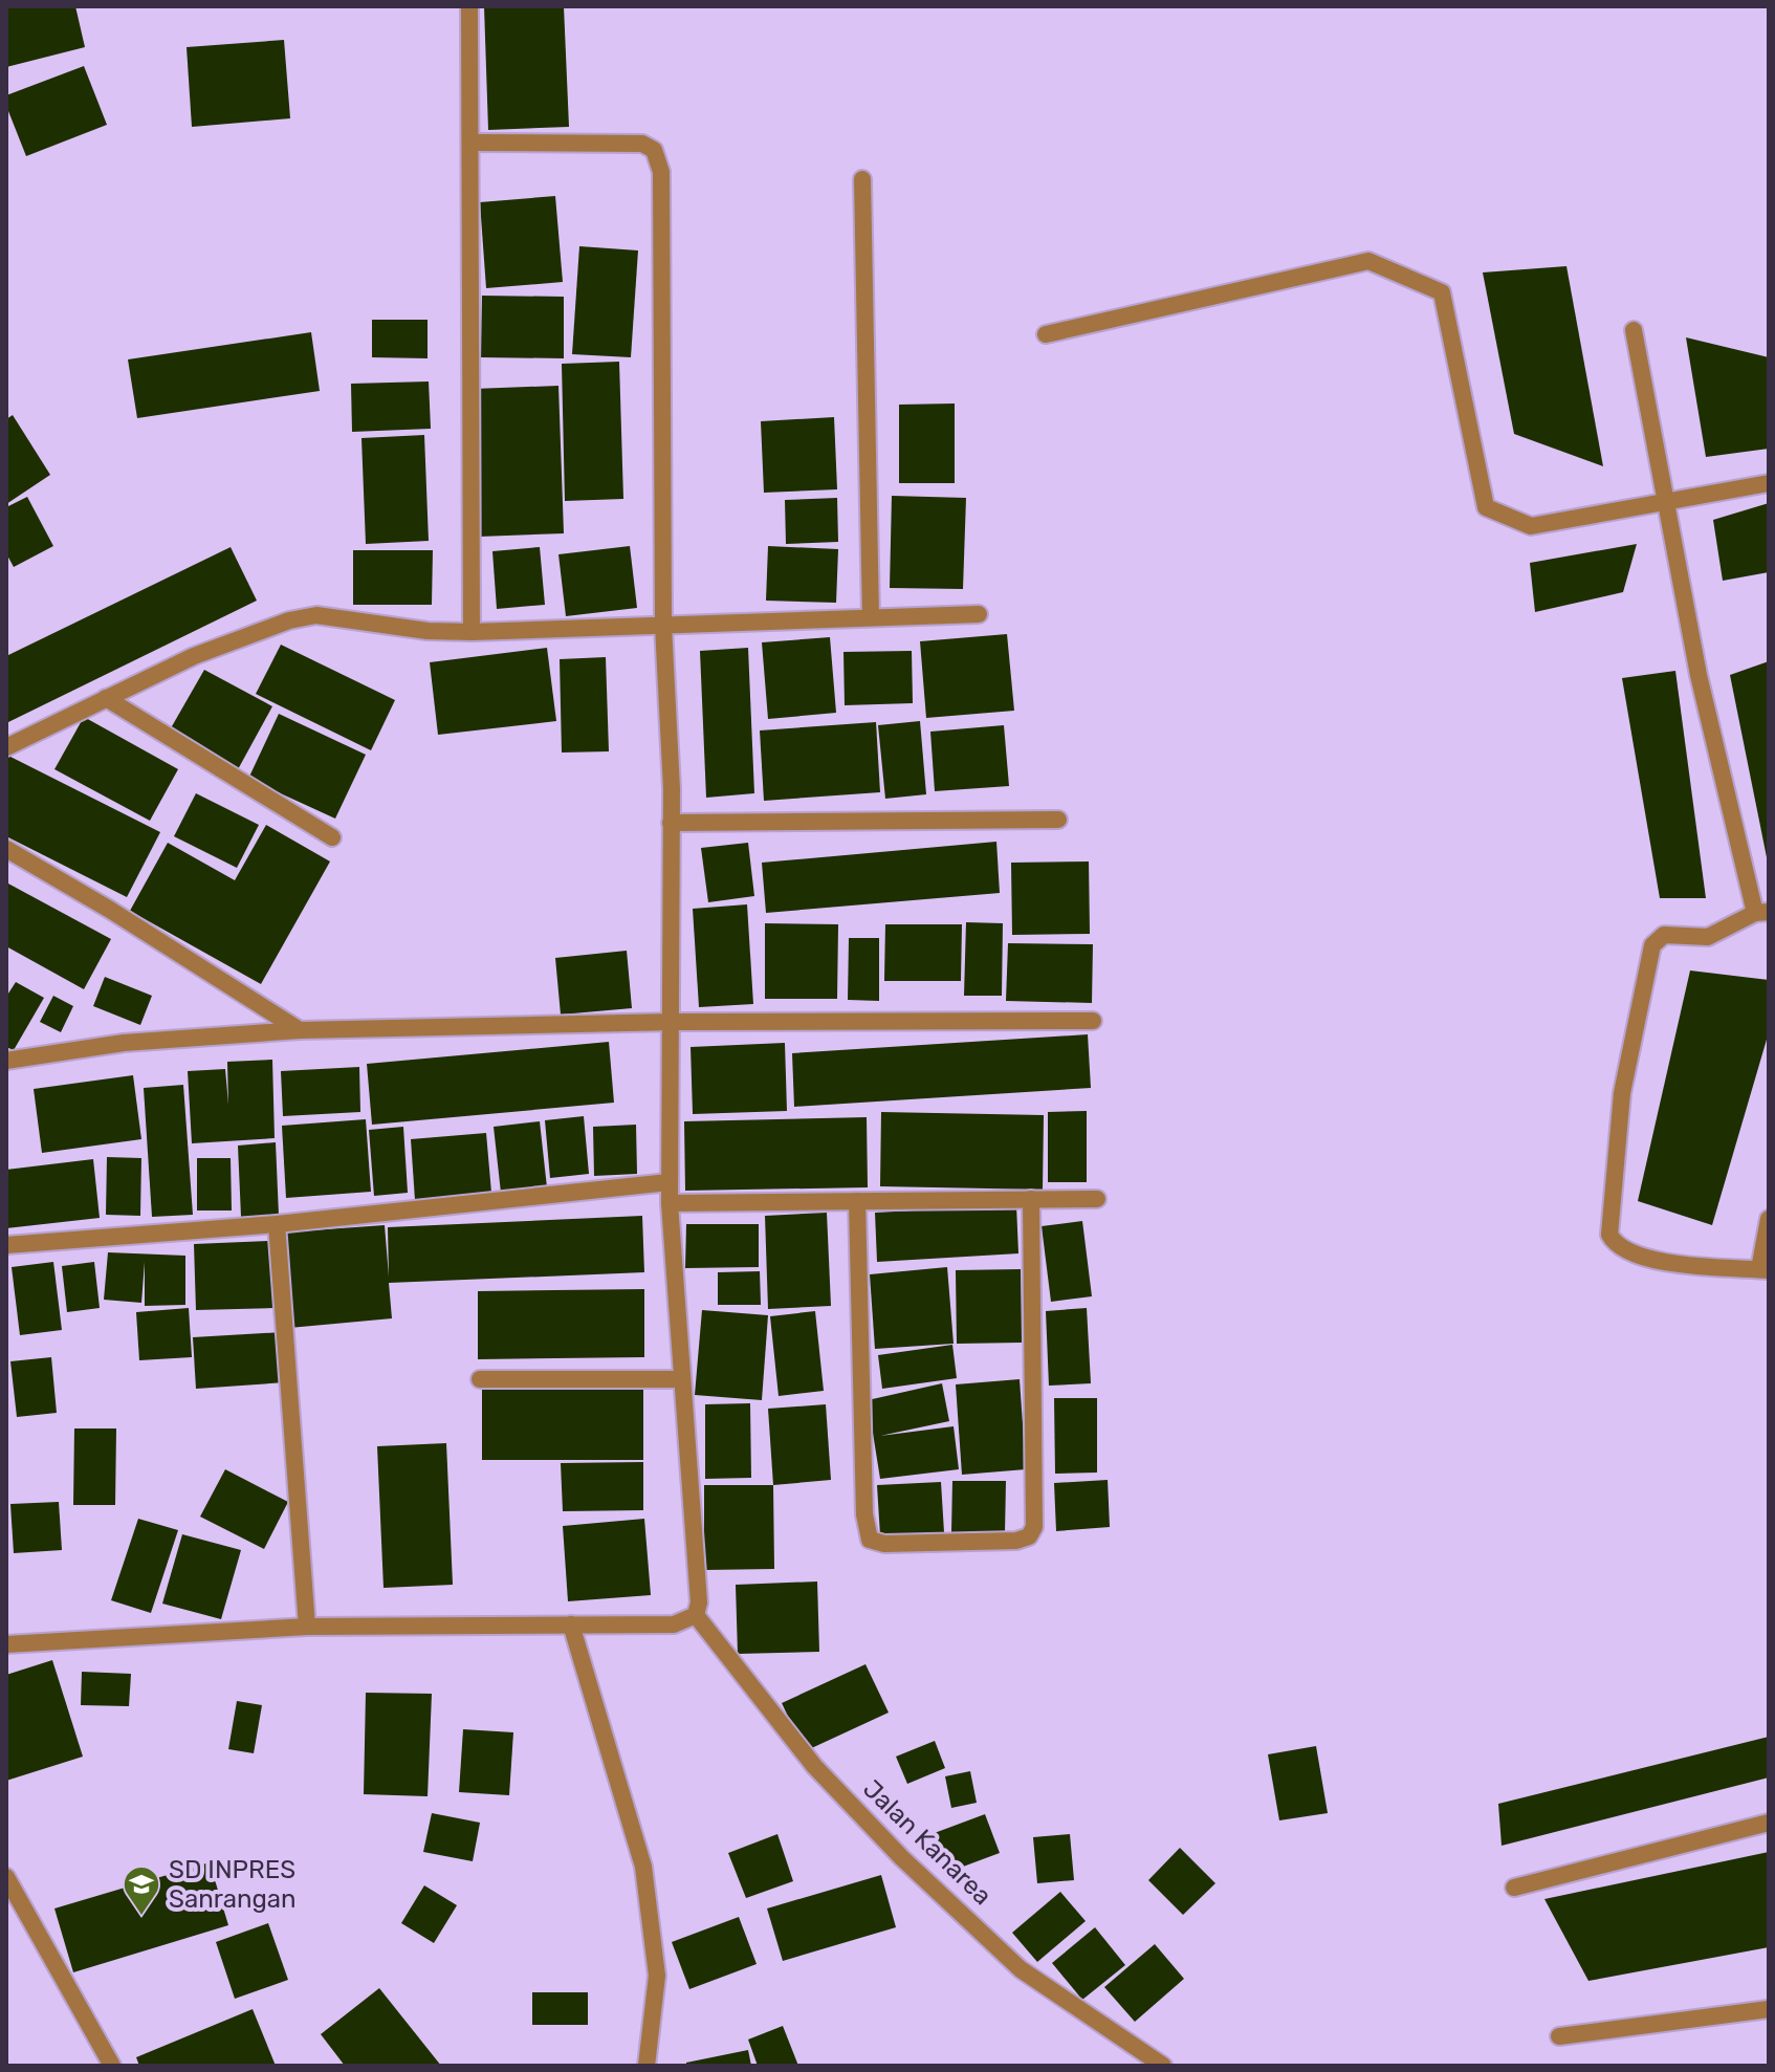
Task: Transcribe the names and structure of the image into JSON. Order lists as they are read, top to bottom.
{
  "streets": {
    "street": ["Jalan Kanarea"]
  },
  "places": {
    "school or university": ["SD INPRES Sanrangan"]
  }
}
